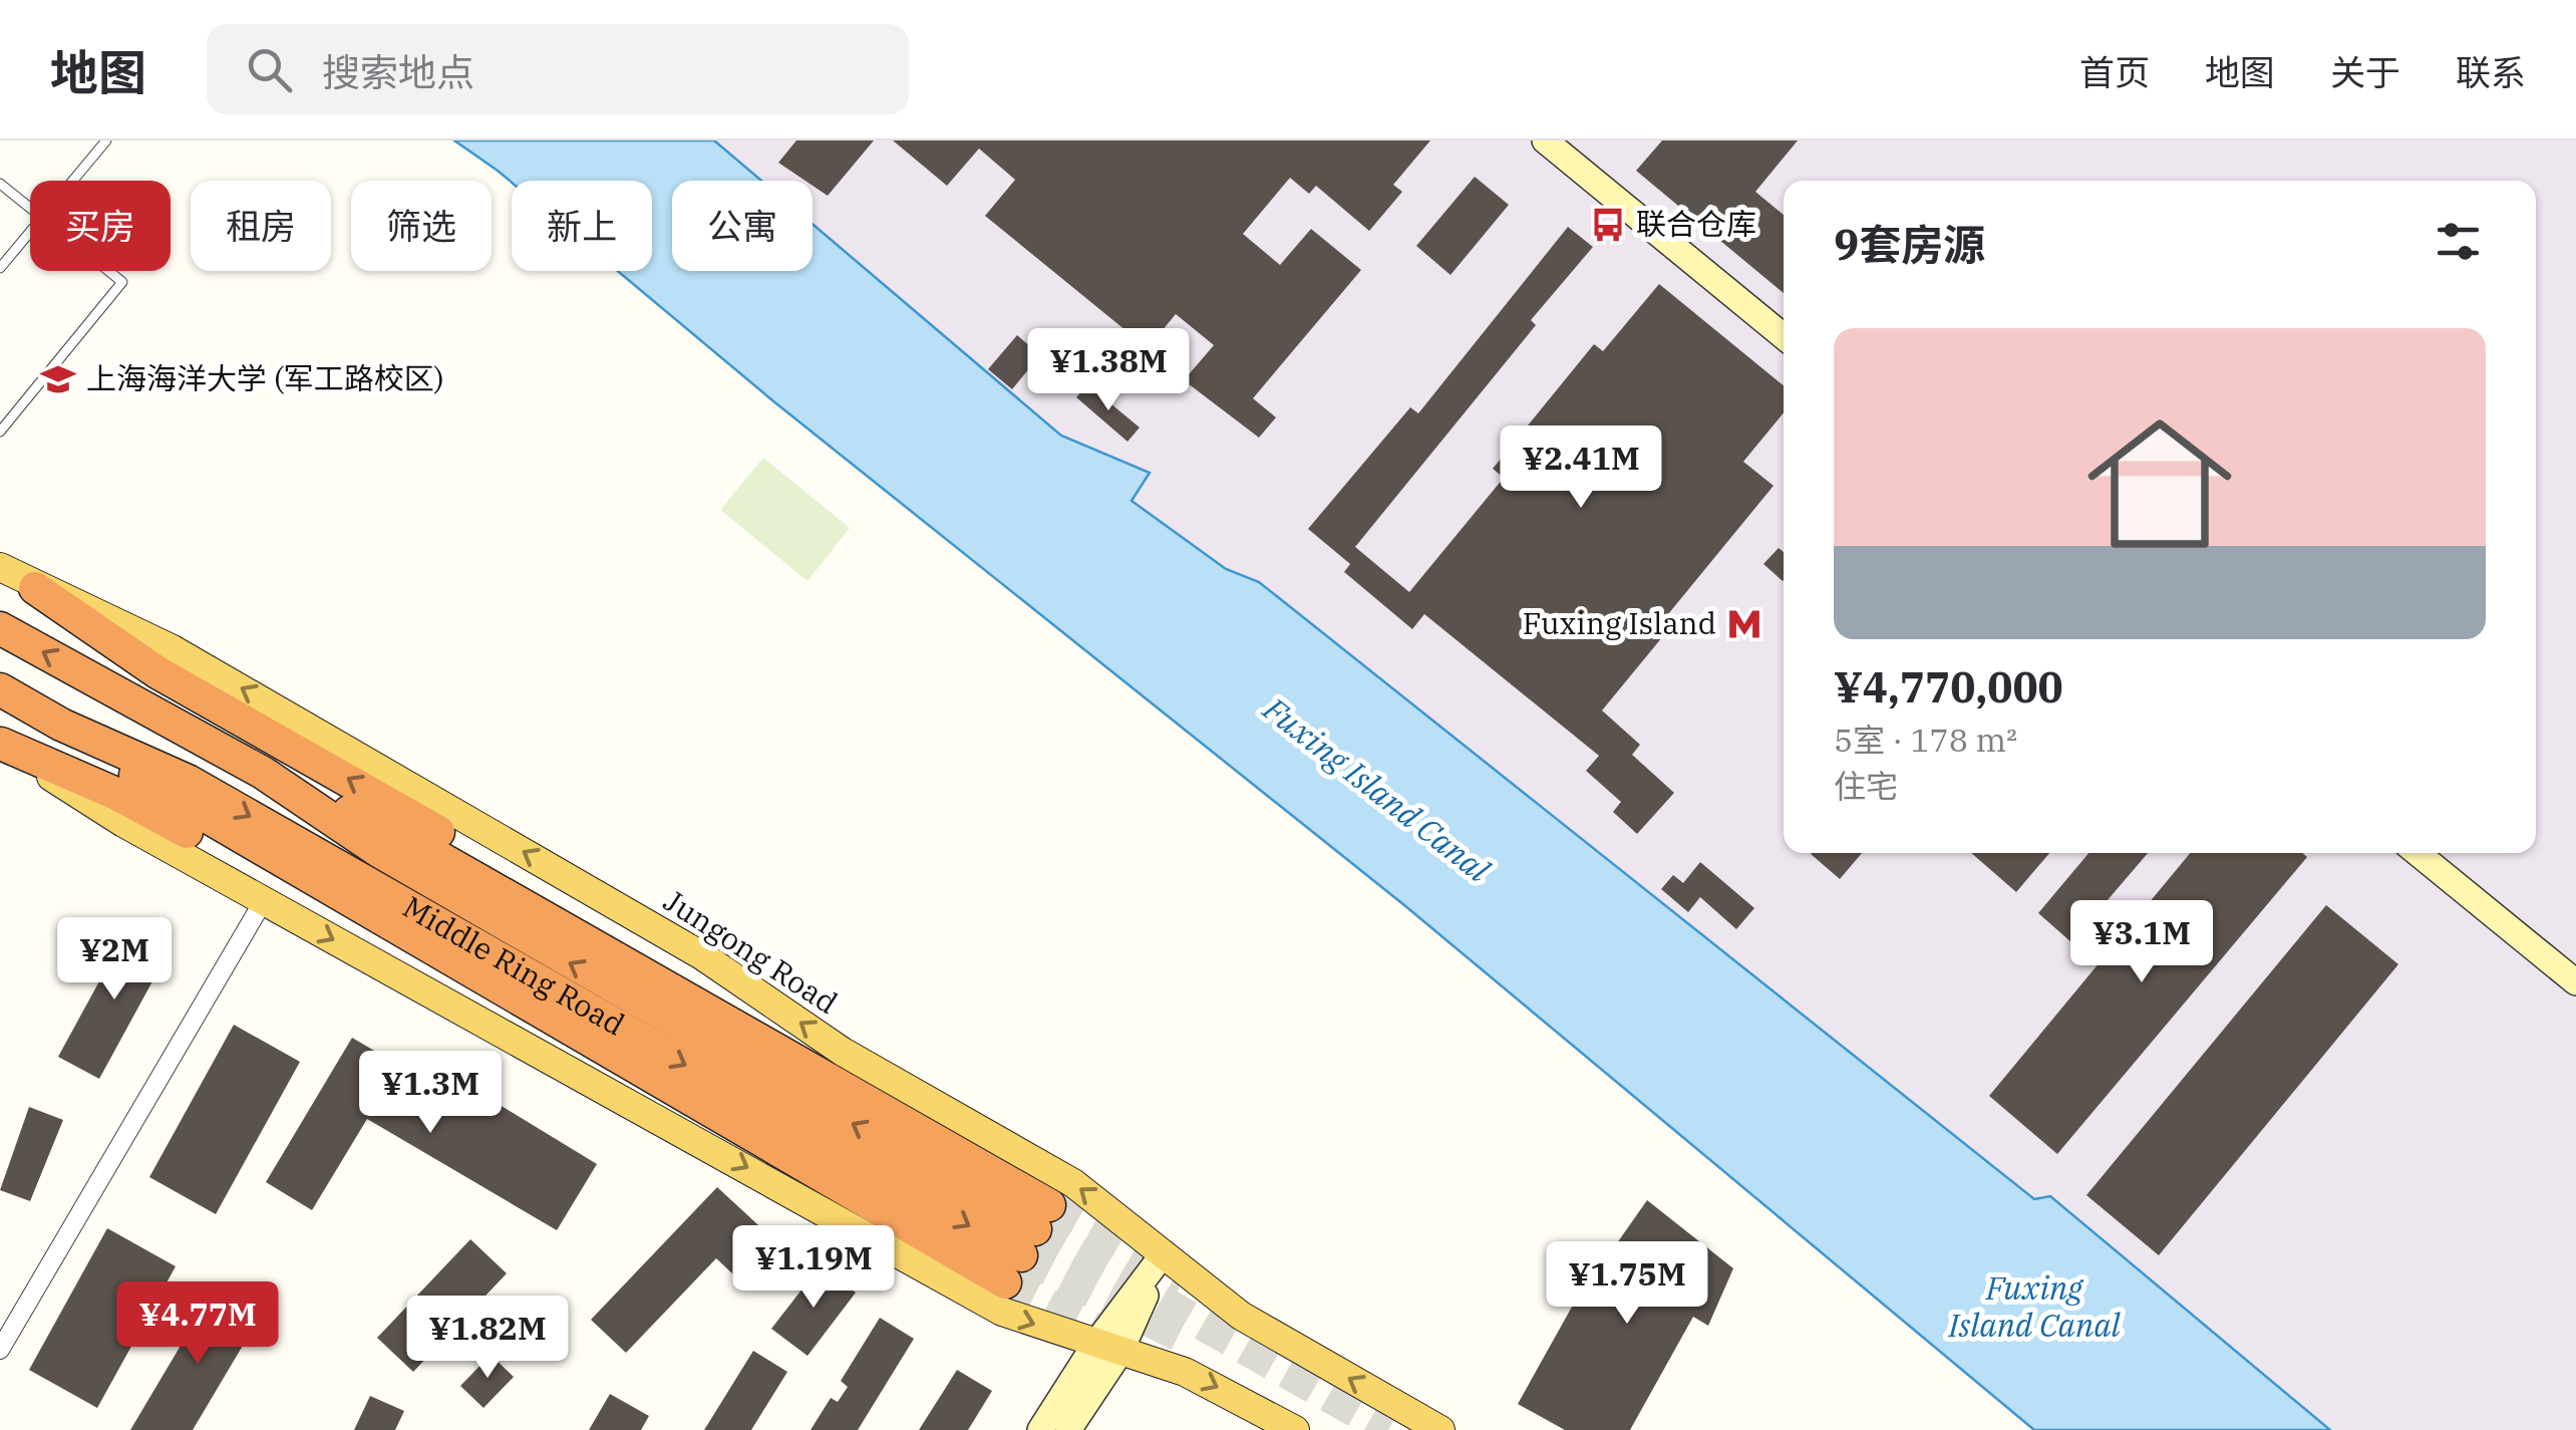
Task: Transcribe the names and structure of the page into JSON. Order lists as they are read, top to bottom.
{
  "streets": {
    "highway": ["Middle Ring Road"],
    "main road": ["Jungong Road"]
  },
  "water": ["Fuxing Island Canal"],
  "places": {
    "bus stop": ["联合仓库"],
    "school or university": ["上海海洋大学 (军工路校区)"],
    "metro station": ["Fuxing Island"]
  },
  "page": {
    "header": "地图",
    "search": "搜索地点",
    "nav": [
      "首页",
      "地图",
      "关于",
      "联系"
    ],
    "chip": [
      "买房",
      "租房",
      "筛选",
      "新上",
      "公寓"
    ],
    "heading": "9套房源",
    "list": [
      {
        "name": "¥4,770,000",
        "note": "5室 · 178 m² · 住宅"
      }
    ],
    "price": [
      "¥1.38M",
      "¥2.41M",
      "¥3.1M",
      "¥2M",
      "¥1.3M",
      "¥1.19M",
      "¥1.75M",
      "¥4.77M",
      "¥1.82M"
    ]
  }
}
